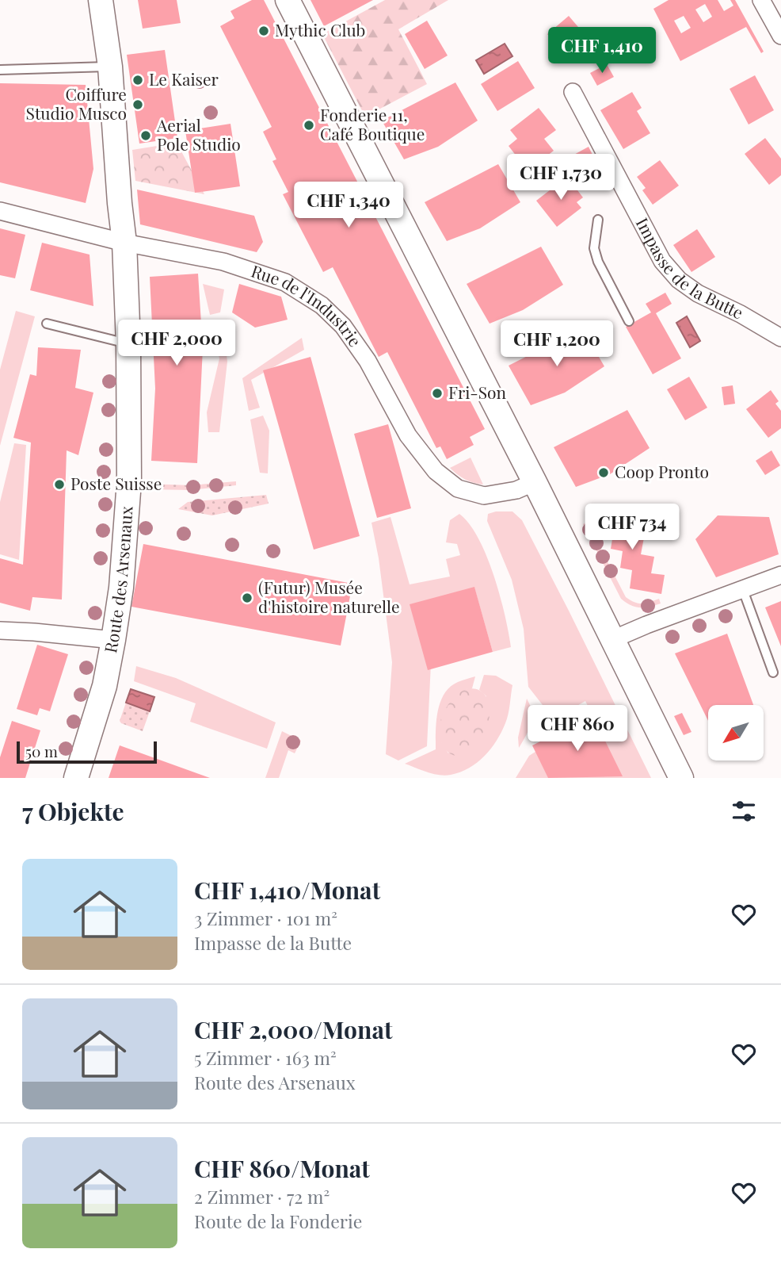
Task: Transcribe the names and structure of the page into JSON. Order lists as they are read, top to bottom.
{
  "streets": {
    "main road": ["Route des Arsenaux"],
    "street": ["Impasse de la Butte", "Rue de l'Industrie"]
  },
  "crossings": [
    ["Rue de l'Industrie", "Route des Arsenaux"]
  ],
  "places": [
    "Mythic Club",
    "Le Kaiser",
    "Coiffure Studio Musco",
    "Fonderie 11, Café Boutique",
    "Aerial Pole Studio",
    "Fri-Son",
    "Coop Pronto",
    "Poste Suisse",
    "(Futur) Musée d'histoire naturelle"
  ],
  "scale_bar": "50 m",
  "north": "bottom left",
  "page": {
    "price": [
      "CHF 1,410",
      "CHF 1,730",
      "CHF 1,340",
      "CHF 2,000",
      "CHF 1,200",
      "CHF 734",
      "CHF 860"
    ],
    "scale": "50 m",
    "heading": "7 Objekte",
    "list": [
      {
        "name": "CHF 1,410/Monat",
        "note": "3 Zimmer · 101 m² · Impasse de la Butte"
      },
      {
        "name": "CHF 2,000/Monat",
        "note": "5 Zimmer · 163 m² · Route des Arsenaux"
      },
      {
        "name": "CHF 860/Monat",
        "note": "2 Zimmer · 72 m² · Route de la Fonderie"
      }
    ]
  }
}
